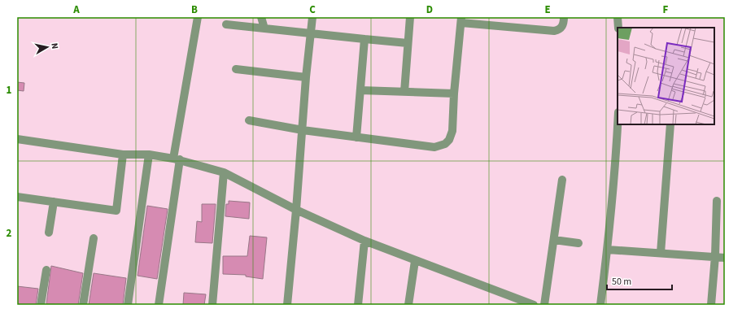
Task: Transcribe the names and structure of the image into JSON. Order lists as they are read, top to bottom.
{
  "scale_bar": "50 m",
  "north": "right",
  "grid": {
    "columns": [
      "A",
      "B",
      "C",
      "D",
      "E",
      "F"
    ],
    "rows": ["1", "2"]
  }
}
